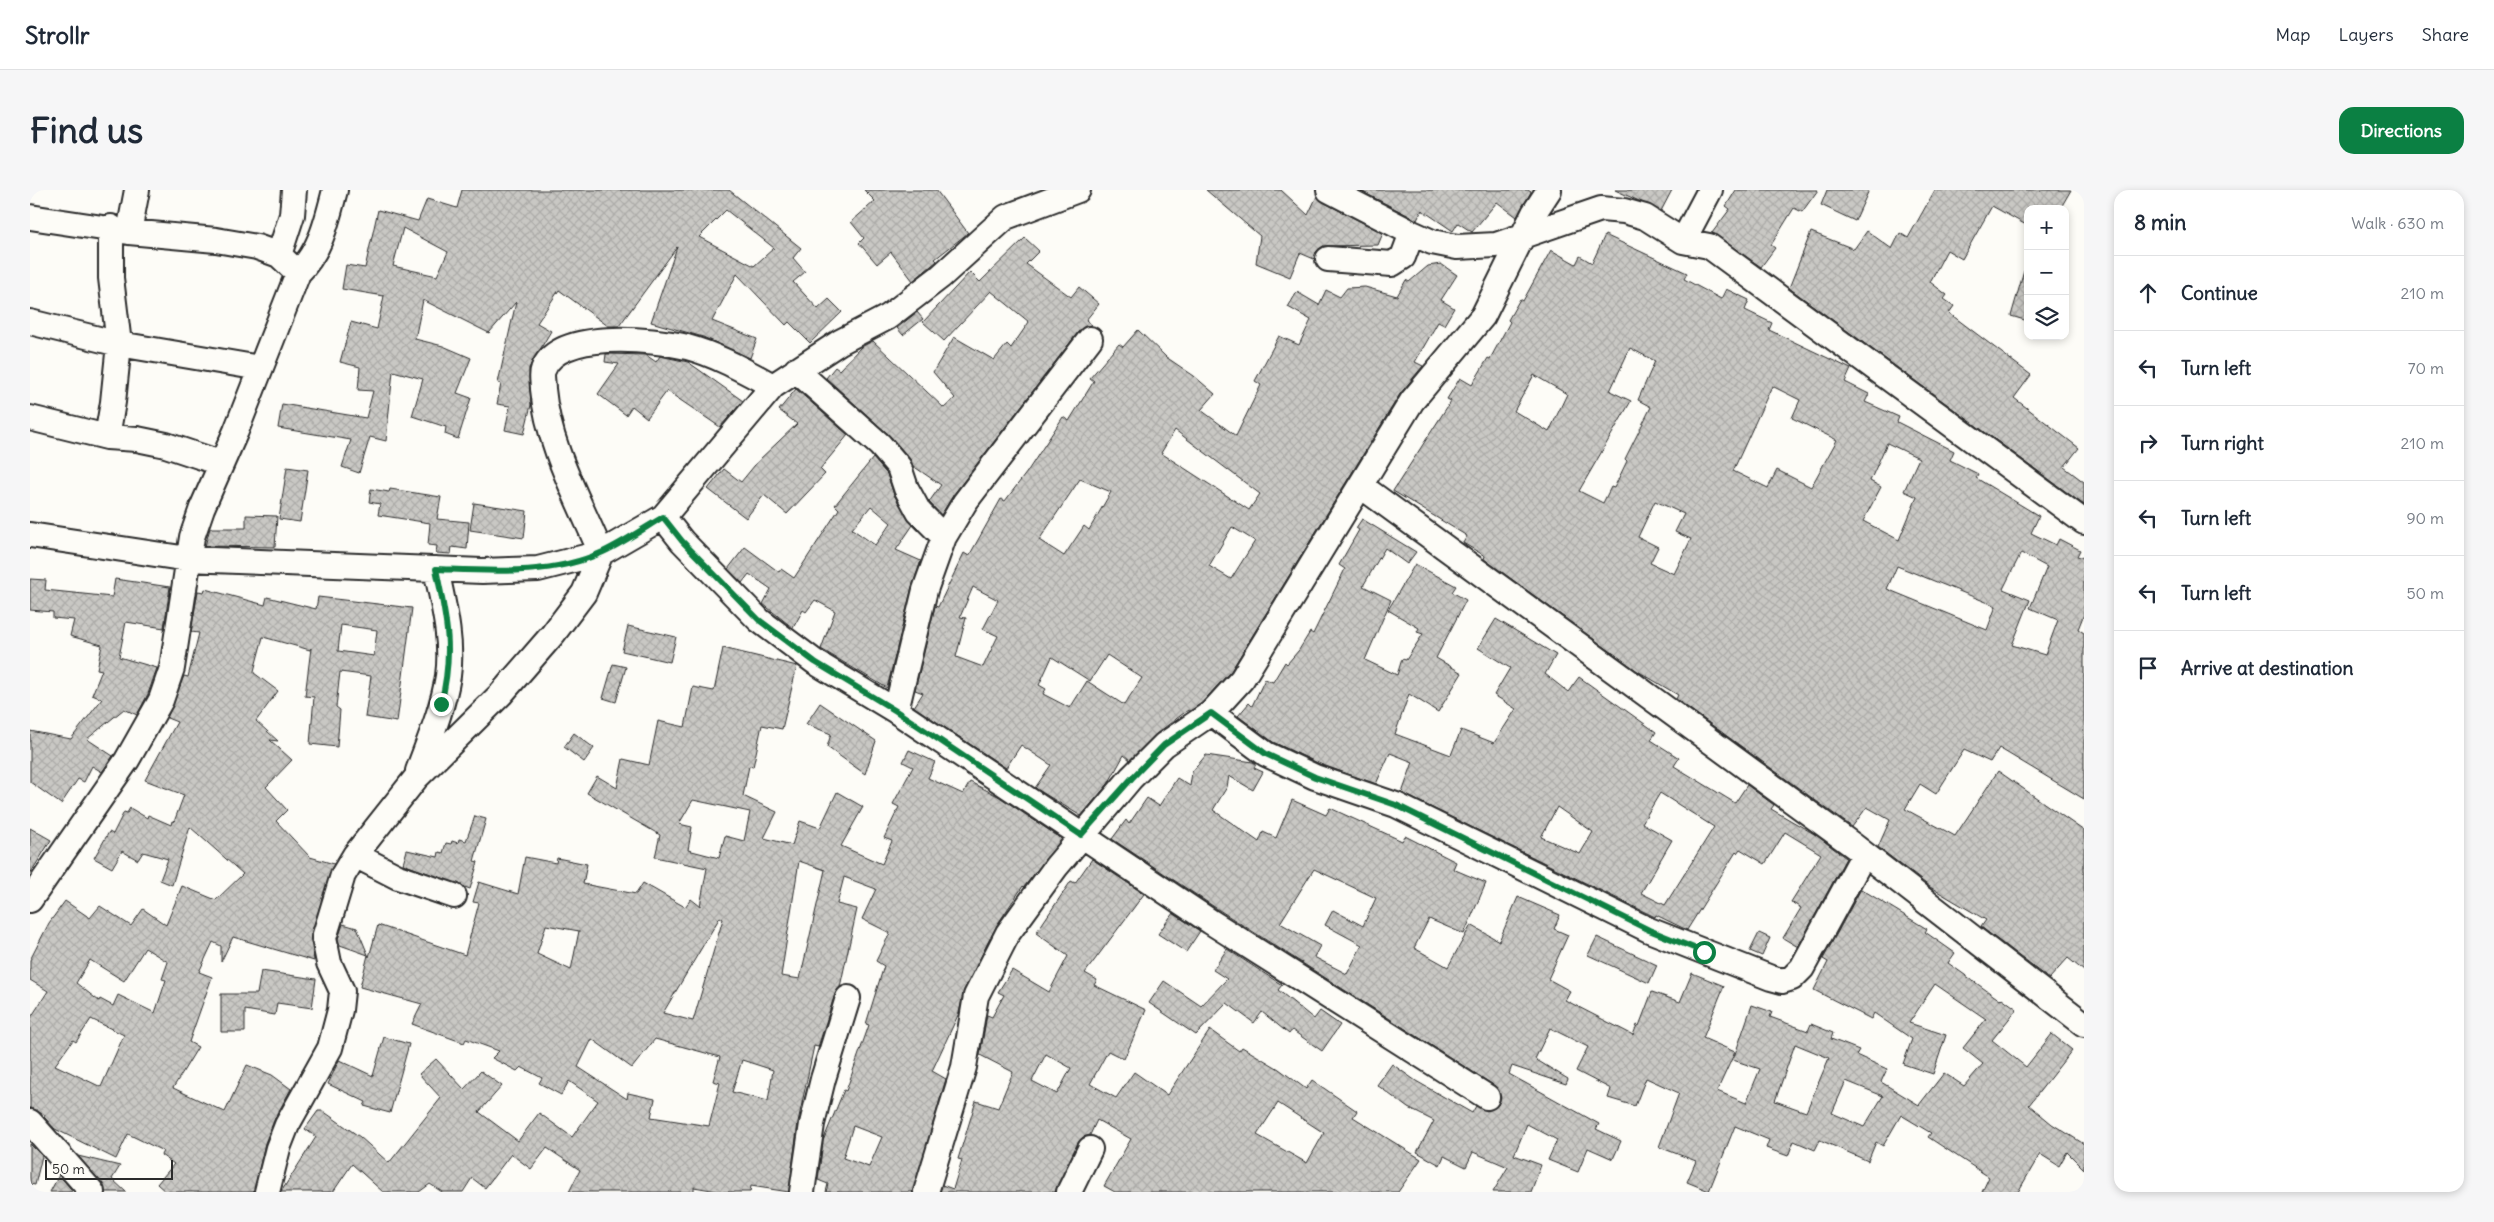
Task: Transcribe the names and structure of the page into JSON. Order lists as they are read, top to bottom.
{
  "scale_bar": "50 m",
  "page": {
    "header": "Strollr",
    "nav": ["Map", "Layers", "Share"],
    "buttons": "Directions",
    "title": "Find us",
    "heading": ["8 min", "Walk · 630 m"],
    "map_buttons": ["+", "−"],
    "list": [
      ["Continue", "210 m"],
      ["Turn left", "70 m"],
      ["Turn right", "210 m"],
      ["Turn left", "90 m"],
      ["Turn left", "50 m"],
      "Arrive at destination"
    ],
    "scale": "50 m"
  }
}
